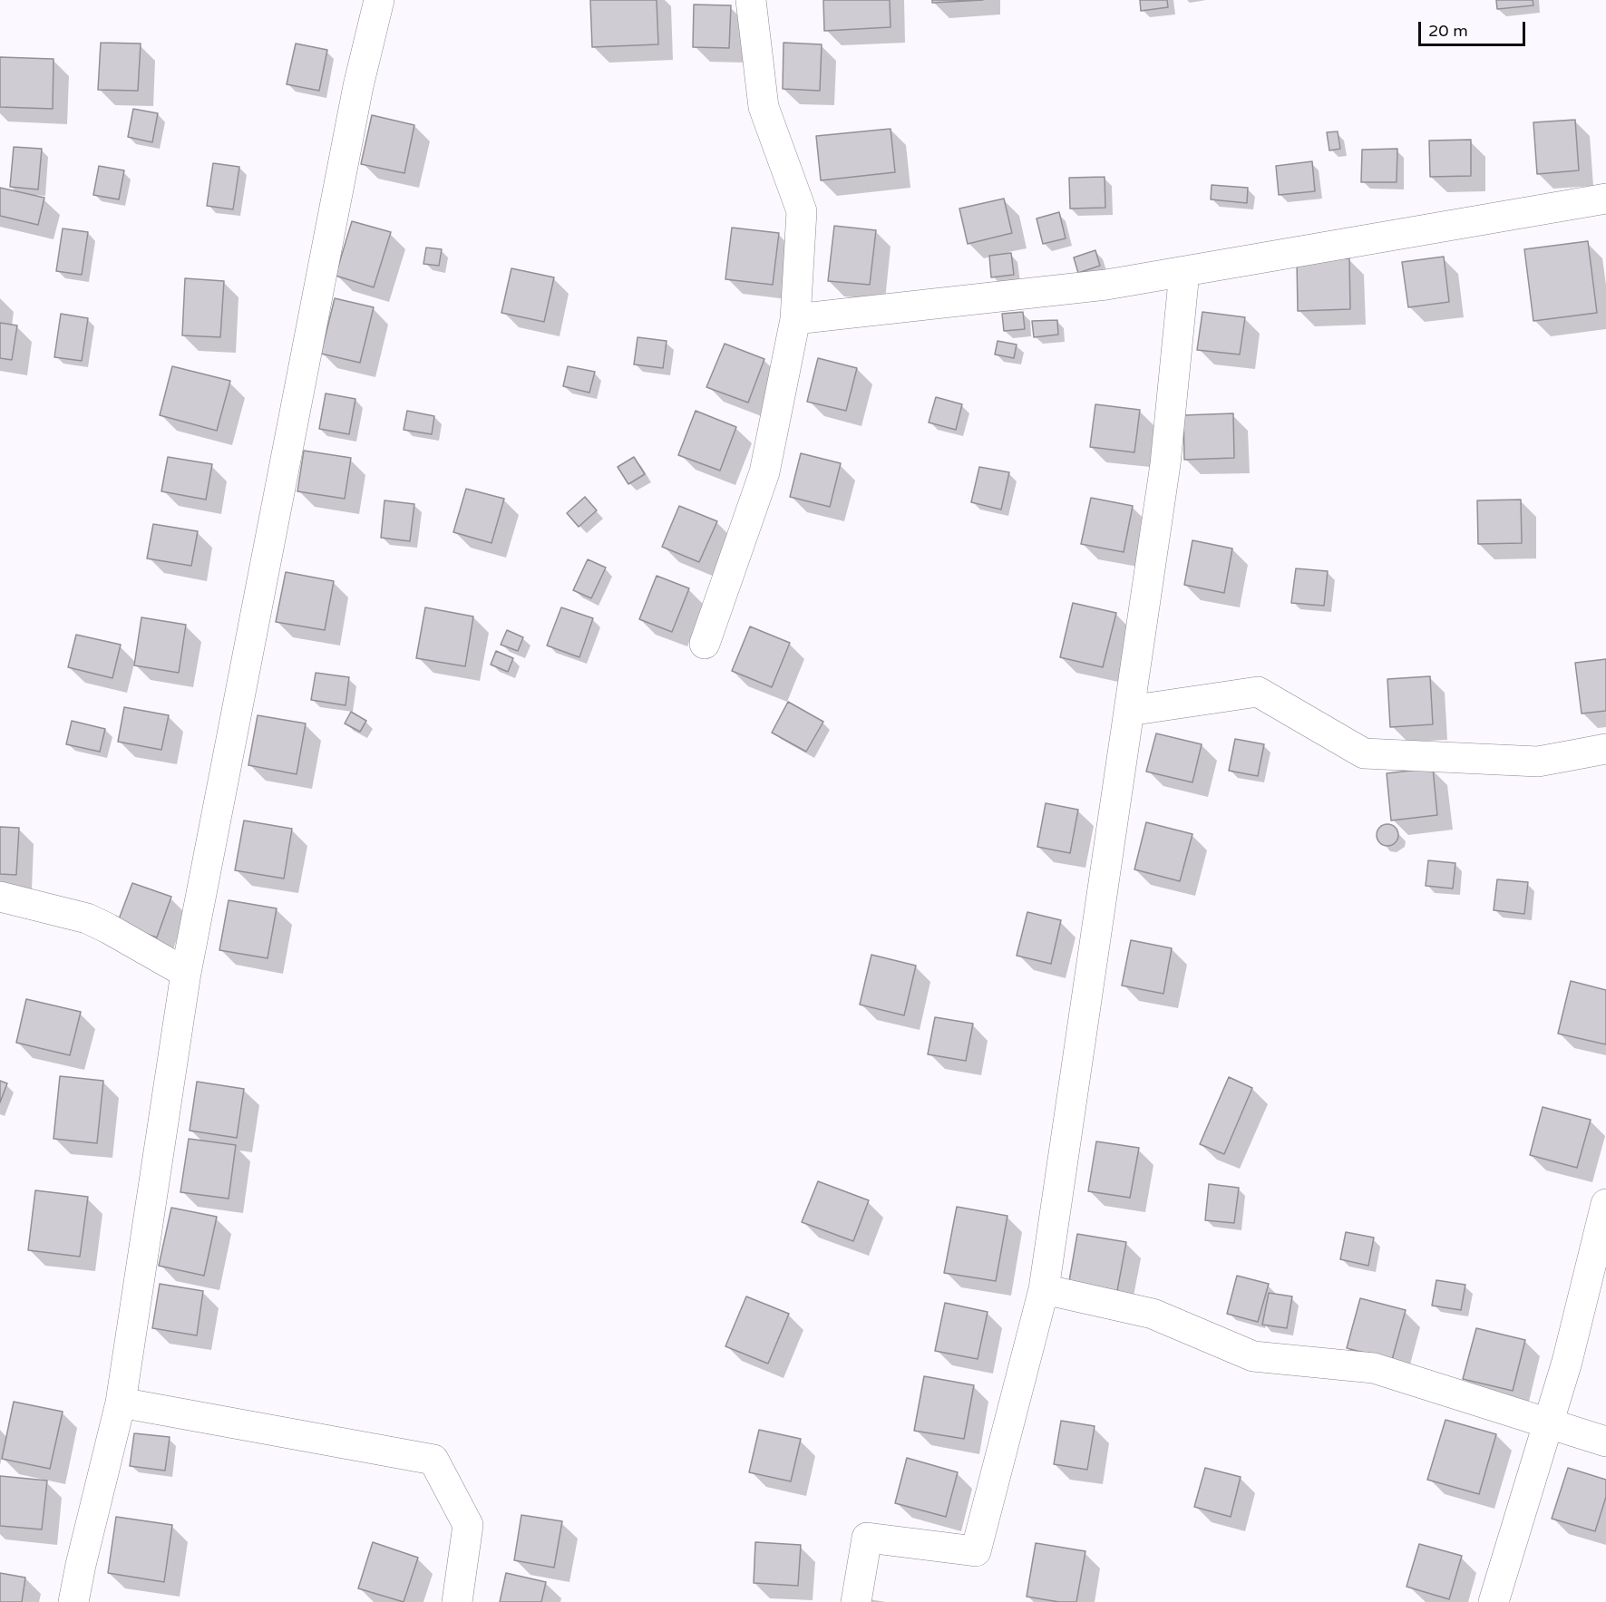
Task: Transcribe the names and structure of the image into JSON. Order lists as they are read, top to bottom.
{
  "scale_bar": "20 m"
}
